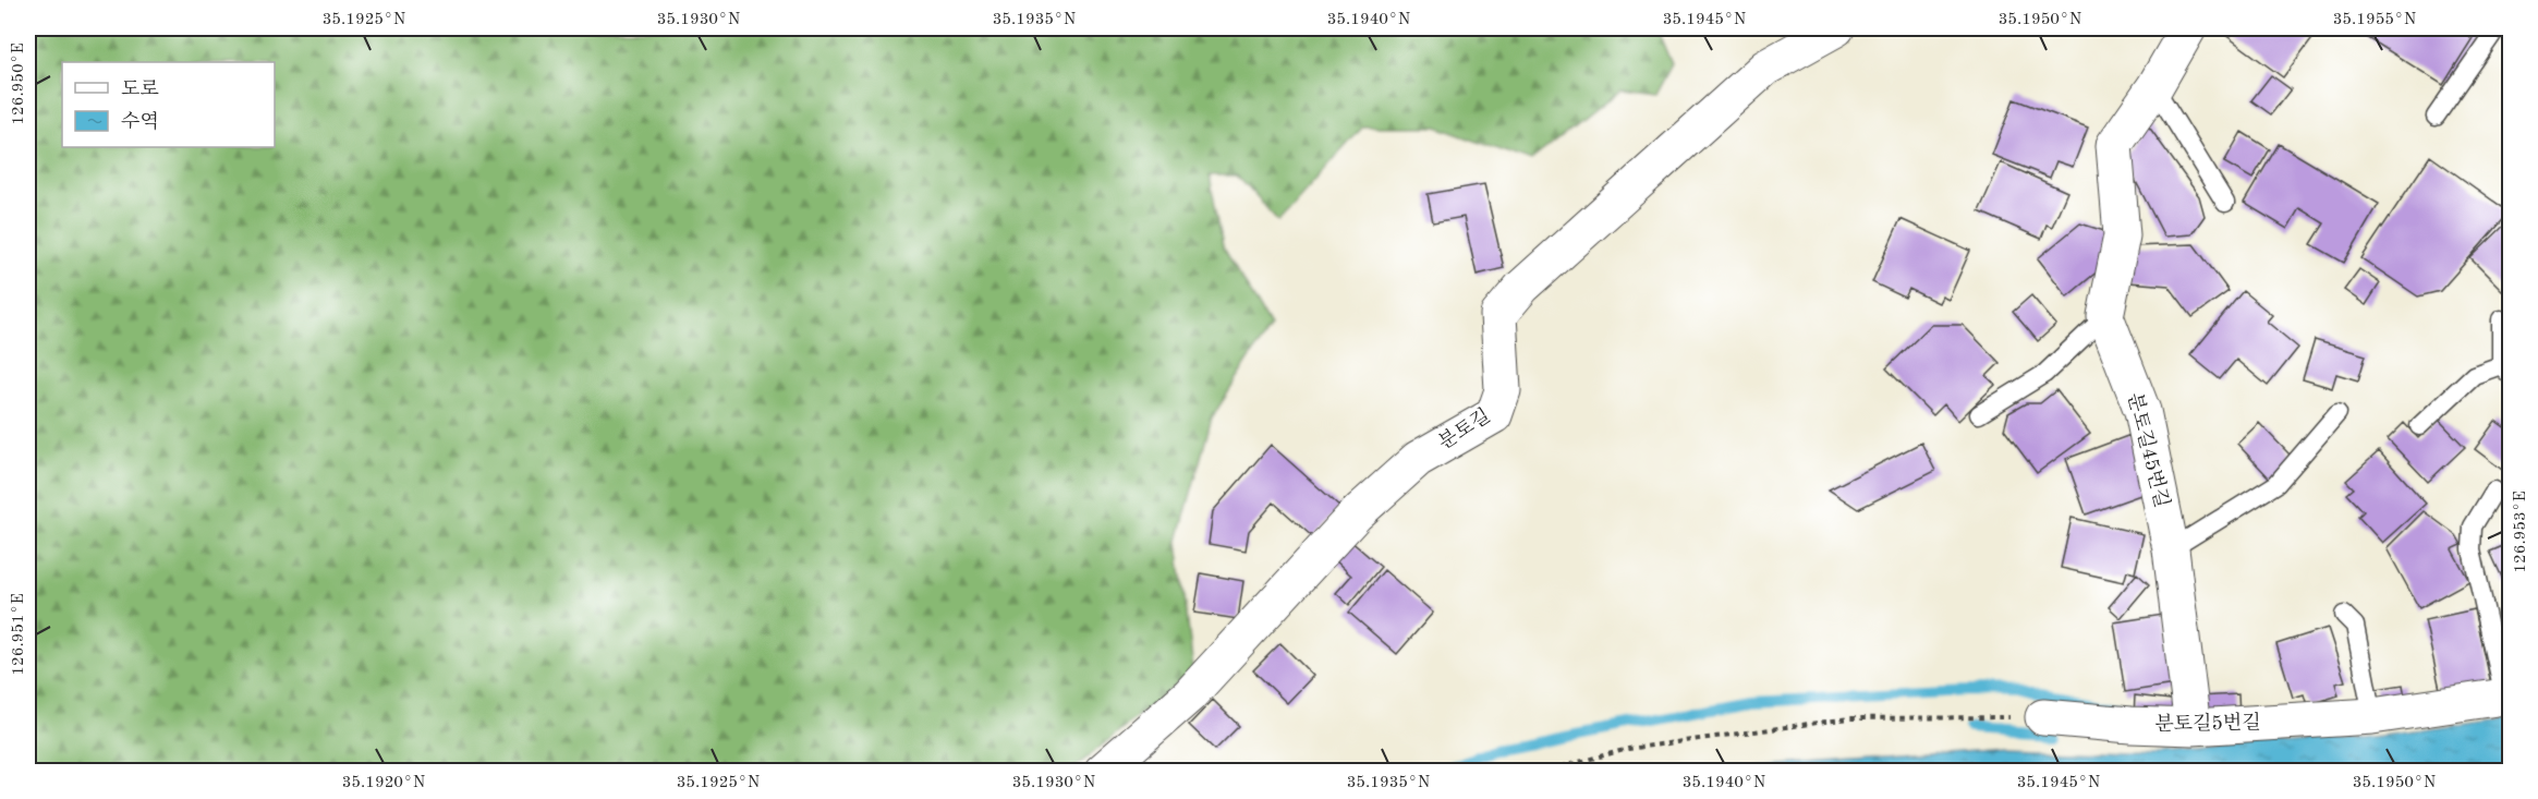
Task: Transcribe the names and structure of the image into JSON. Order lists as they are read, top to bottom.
{
  "streets": {
    "street": ["분토길", "분토길45번길", "분토길5번길"]
  },
  "crossings": [
    ["분토길45번길", "분토길5번길"]
  ],
  "legend": ["도로", "수역"],
  "coordinates": [
    "35.1925°N",
    "35.1930°N",
    "35.1935°N",
    "35.1940°N",
    "35.1945°N",
    "35.1950°N",
    "35.1955°N",
    "126.950°E",
    "126.953°E",
    "126.951°E",
    "35.1920°N"
  ]
}
